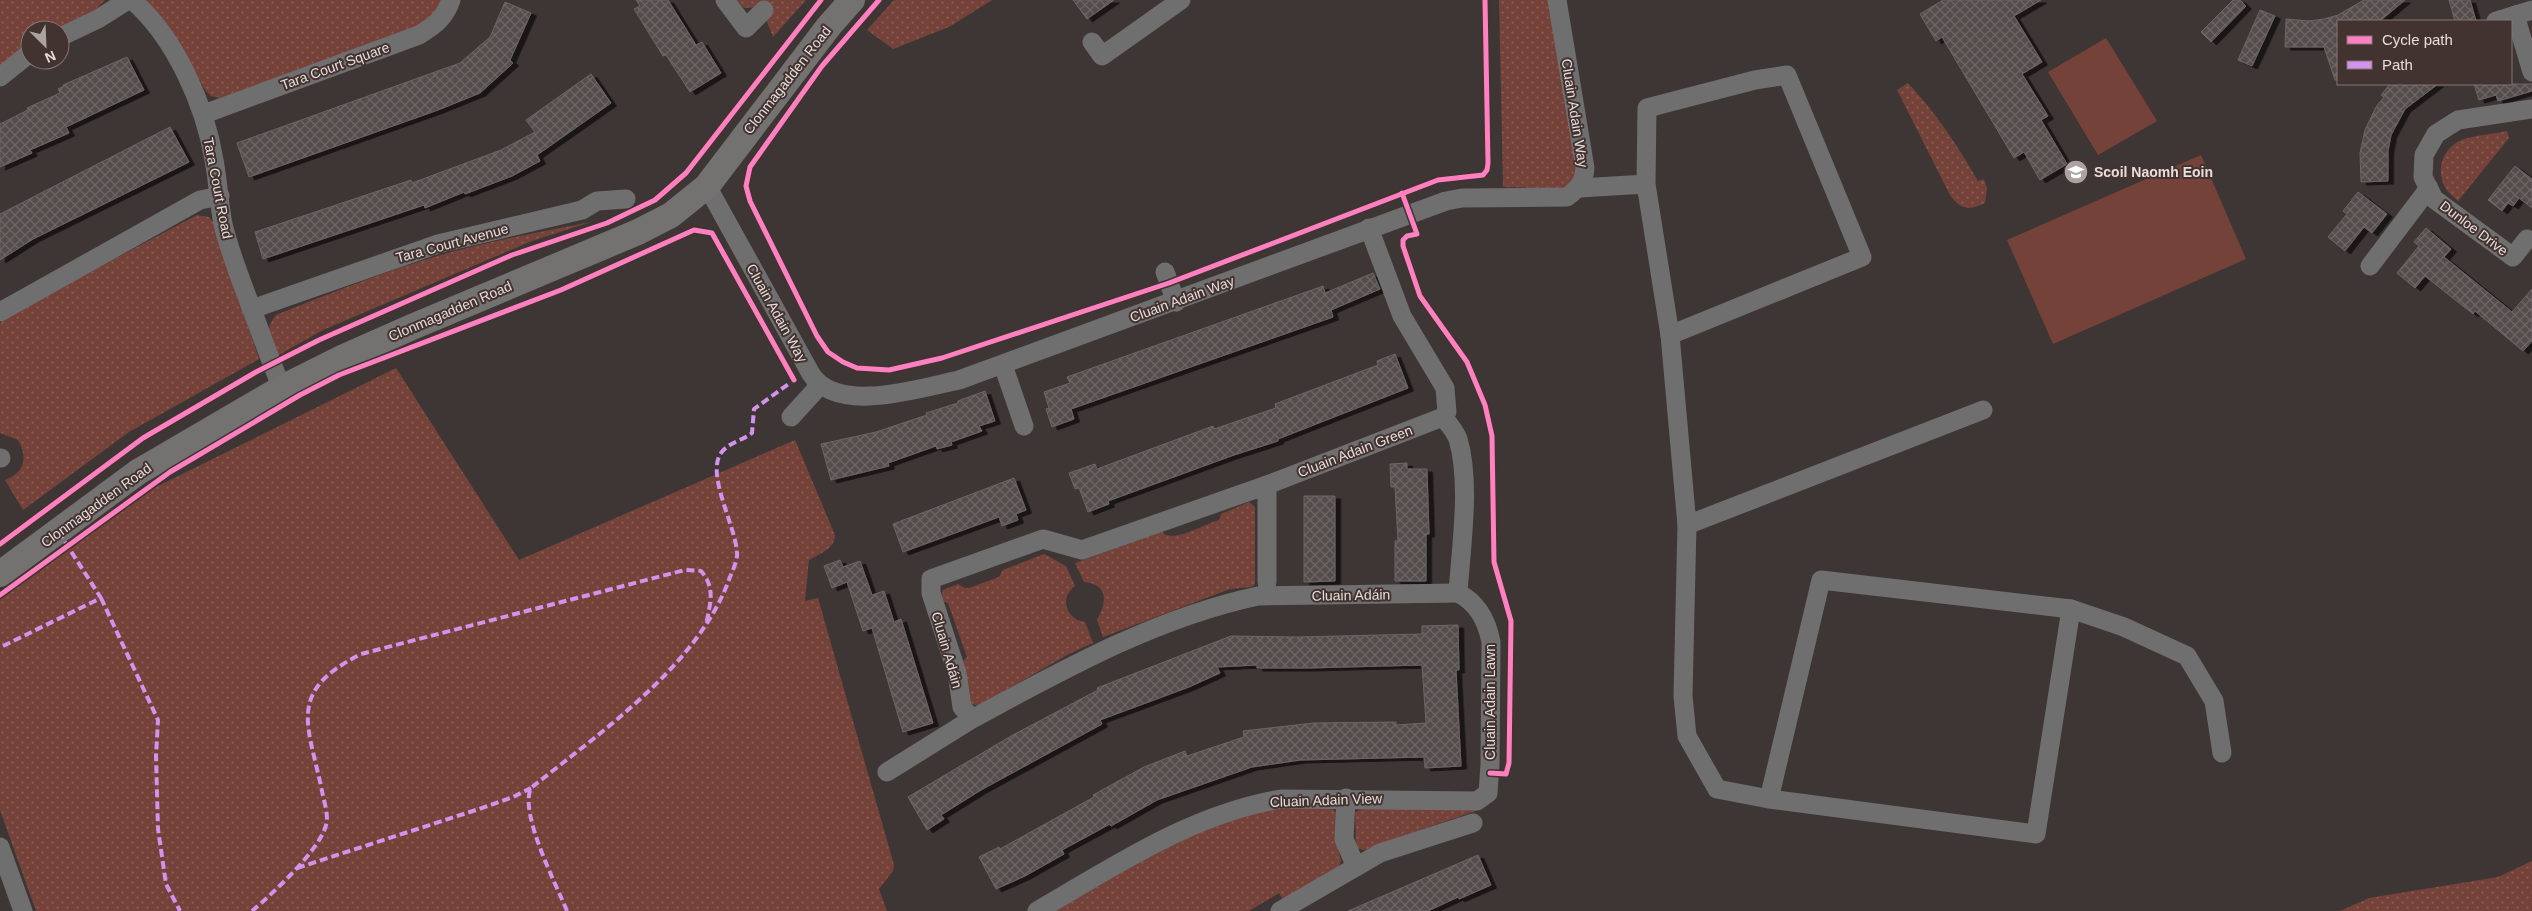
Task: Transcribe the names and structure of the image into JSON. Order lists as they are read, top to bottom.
{
  "streets": {
    "street": [
      "Tara Court Square",
      "Clonmagadden Road",
      "Cluain Adain Way",
      "Tara Court Road",
      "Dunloe Drive",
      "Tara Court Avenue",
      "Cluain Adain Green",
      "Cluain Adáin",
      "Cluain Adain Lawn",
      "Cluain Adain View"
    ]
  },
  "crossings": [
    ["Tara Court Square", "Tara Court Road"],
    ["Clonmagadden Road", "Cluain Adain Way"],
    ["Clonmagadden Road", "Tara Court Road"],
    ["Tara Court Road", "Tara Court Avenue"],
    ["Cluain Adain Green", "Cluain Adáin"],
    ["Cluain Adáin", "Cluain Adain Lawn"],
    ["Cluain Adain Lawn", "Cluain Adain View"]
  ],
  "places": {
    "school or university": ["Scoil Naomh Eoin"]
  },
  "legend": ["Cycle path", "Path"],
  "north": "bottom right"
}
